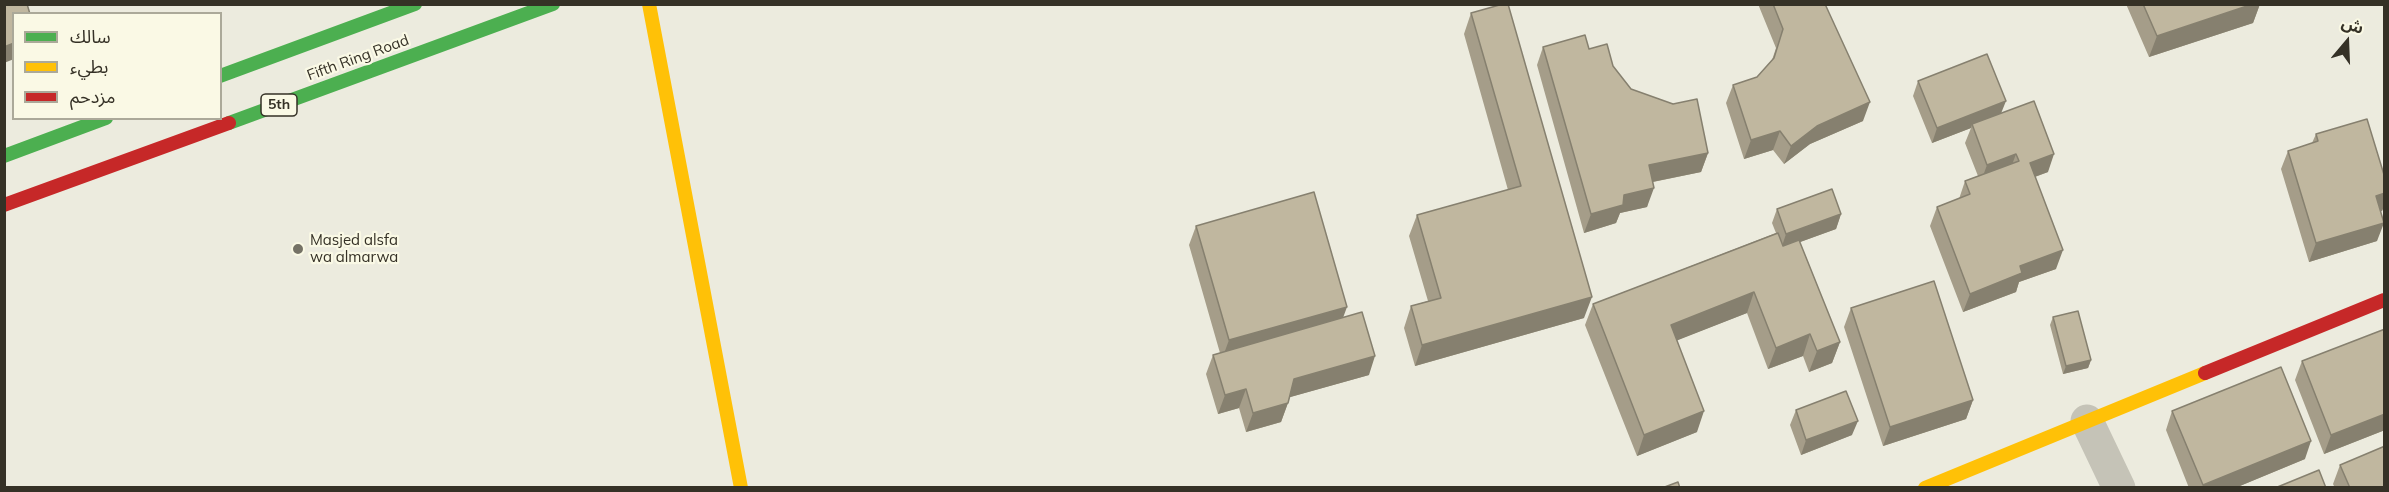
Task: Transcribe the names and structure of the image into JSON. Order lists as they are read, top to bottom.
{
  "streets": {
    "street": ["Fifth Ring Road", "5th"]
  },
  "places": ["Masjed alsfa wa almarwa"],
  "legend": ["سالك", "بطيء", "مزدحم"],
  "north": "top"
}
